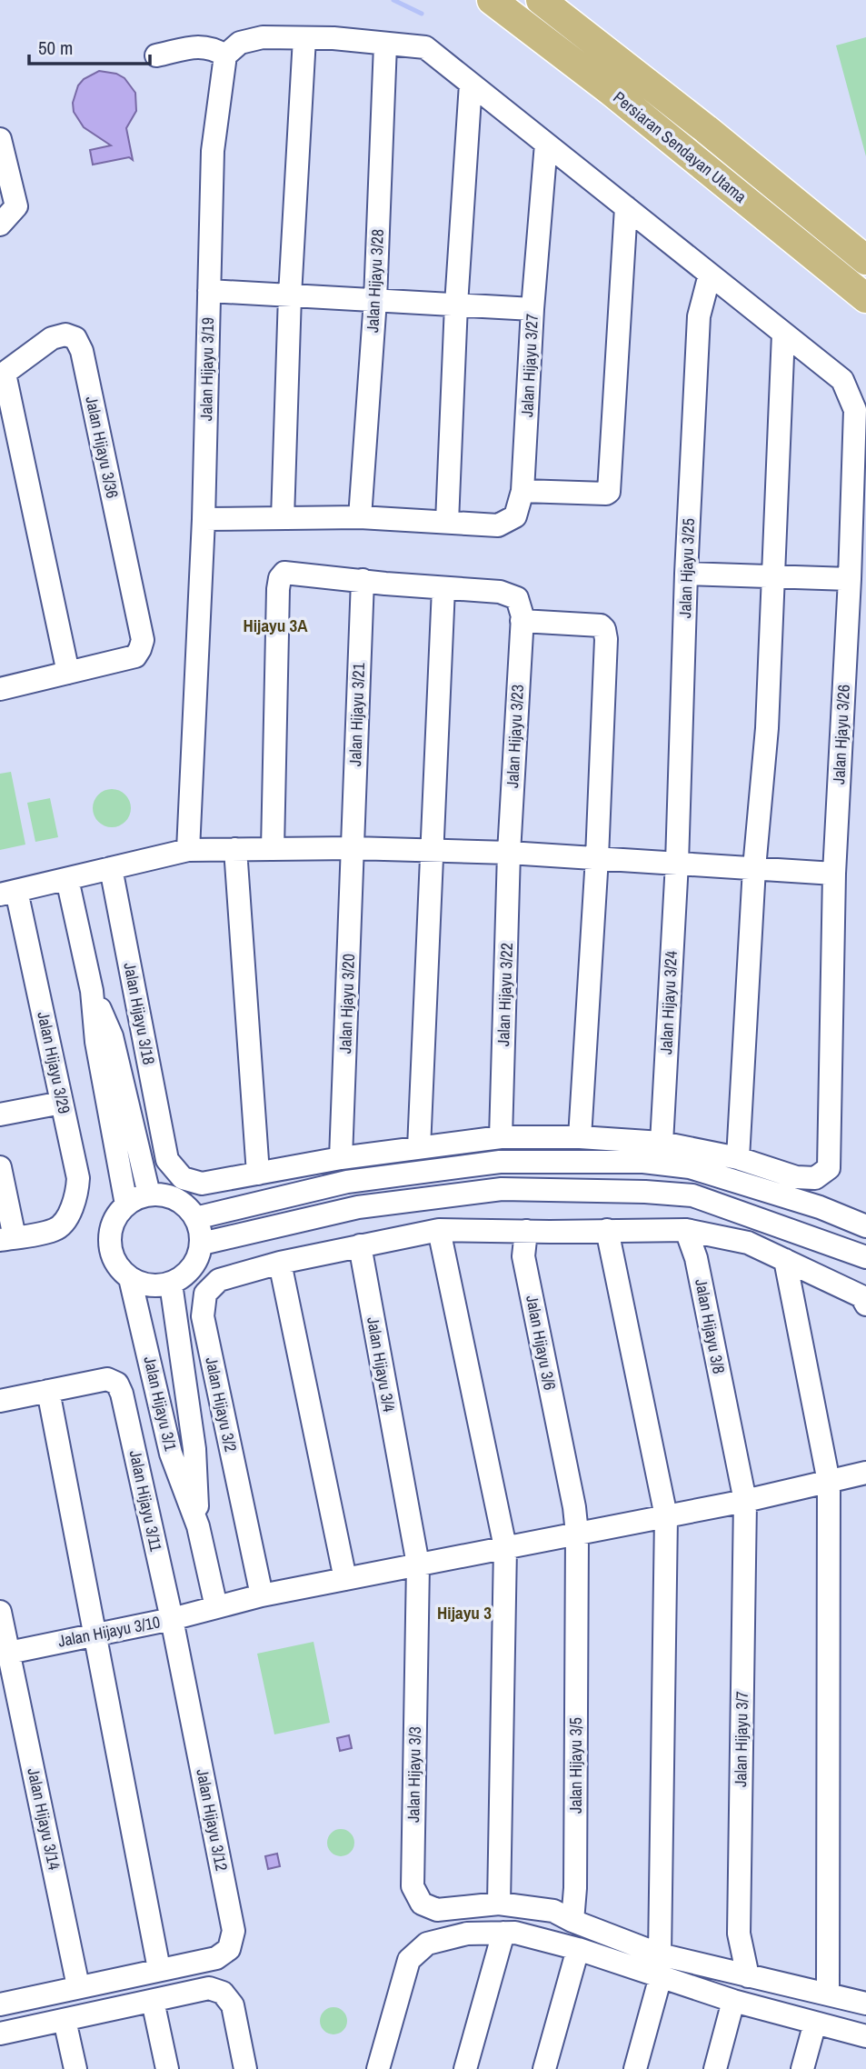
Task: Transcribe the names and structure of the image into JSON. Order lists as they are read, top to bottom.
{
  "streets": {
    "main road": ["Persiaran Sendayan Utama"],
    "street": [
      "Jalan Hijayu 3/28",
      "Jalan Hijayu 3/27",
      "Jalan Hijayu 3/19",
      "Jalan Hijayu 3/36",
      "Jalan Hjayu 3/25",
      "Jalan Hijayu 3/21",
      "Jalan Hjayu 3/26",
      "Jalan Hijayu 3/23",
      "Jalan Hijayu 3/22",
      "Jalan Hijayu 3/24",
      "Jalan Hjayu 3/20",
      "Jalan Hijayu 3/18",
      "Jalan Hijayu 3/29",
      "Jalan Hijayu 3/8",
      "Jalan Hijayu 3/6",
      "Jalan Hijayu 3/4",
      "Jalan Hijayu 3/1",
      "Jalan Hijayu 3/2",
      "Jalan Hijayu 3/11",
      "Jalan Hijayu 3/10",
      "Jalan Hijayu 3/7",
      "Jalan Hijayu 3/5",
      "Jalan Hijayu 3/3",
      "Jalan Hijayu 3/14",
      "Jalan Hijayu 3/12"
    ]
  },
  "crossings": [
    ["Jalan Hijayu 3/28", "Jalan Hijayu 3/27"],
    ["Jalan Hijayu 3/28", "Jalan Hjayu 3/26"],
    ["Jalan Hijayu 3/27", "Jalan Hijayu 3/19"],
    ["Jalan Hijayu 3/27", "Jalan Hjayu 3/26"],
    ["Jalan Hjayu 3/25", "Jalan Hjayu 3/26"],
    ["Jalan Hjayu 3/25", "Jalan Hijayu 3/24"],
    ["Jalan Hijayu 3/21", "Jalan Hjayu 3/20"],
    ["Jalan Hijayu 3/23", "Jalan Hijayu 3/22"],
    ["Jalan Hijayu 3/8", "Jalan Hijayu 3/10"],
    ["Jalan Hijayu 3/8", "Jalan Hijayu 3/7"],
    ["Jalan Hijayu 3/6", "Jalan Hijayu 3/10"],
    ["Jalan Hijayu 3/6", "Jalan Hijayu 3/5"],
    ["Jalan Hijayu 3/4", "Jalan Hijayu 3/10"],
    ["Jalan Hijayu 3/4", "Jalan Hijayu 3/3"],
    ["Jalan Hijayu 3/1", "Jalan Hijayu 3/10"],
    ["Jalan Hijayu 3/2", "Jalan Hijayu 3/10"],
    ["Jalan Hijayu 3/11", "Jalan Hijayu 3/10"],
    ["Jalan Hijayu 3/11", "Jalan Hijayu 3/12"],
    ["Jalan Hijayu 3/10", "Jalan Hijayu 3/7"],
    ["Jalan Hijayu 3/10", "Jalan Hijayu 3/5"],
    ["Jalan Hijayu 3/10", "Jalan Hijayu 3/3"],
    ["Jalan Hijayu 3/10", "Jalan Hijayu 3/14"],
    ["Jalan Hijayu 3/10", "Jalan Hijayu 3/12"],
    ["Jalan Hijayu 3/14", "Jalan Hijayu 3/12"]
  ],
  "districts": ["Hijayu 3A", "Hijayu 3"],
  "scale_bar": "50 m"
}
